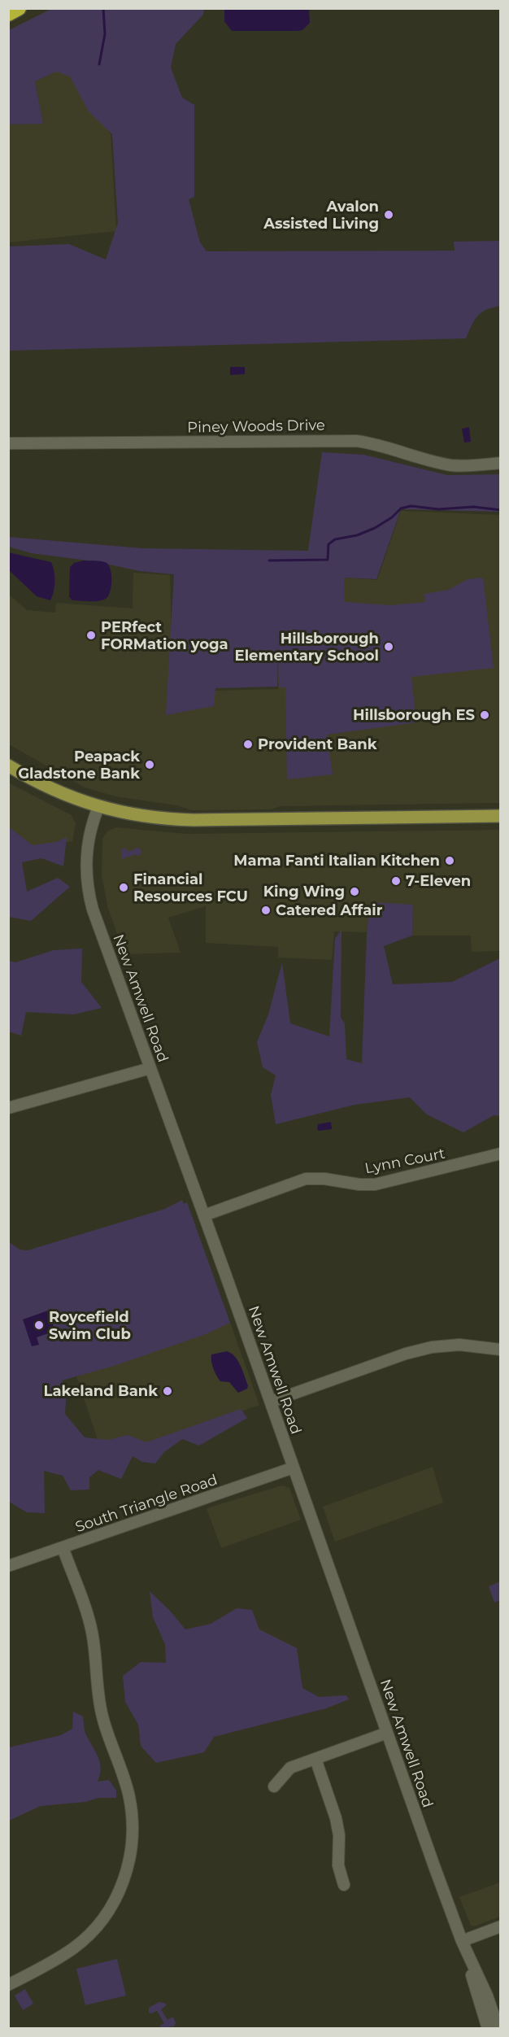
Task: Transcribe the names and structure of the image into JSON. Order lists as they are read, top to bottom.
{
  "streets": {
    "street": [
      "Piney Woods Drive",
      "New Amwell Road",
      "Lynn Court",
      "South Triangle Road"
    ]
  },
  "crossings": [
    ["New Amwell Road", "Lynn Court"],
    ["New Amwell Road", "South Triangle Road"]
  ],
  "places": [
    "Avalon Assisted Living",
    "PERfect FORMation yoga",
    "Hillsborough Elementary School",
    "Hillsborough ES",
    "Provident Bank",
    "Peapack Gladstone Bank",
    "Mama Fanti Italian Kitchen",
    "7-Eleven",
    "Financial Resources FCU",
    "King Wing",
    "Catered Affair",
    "Roycefield Swim Club",
    "Lakeland Bank"
  ]
}
